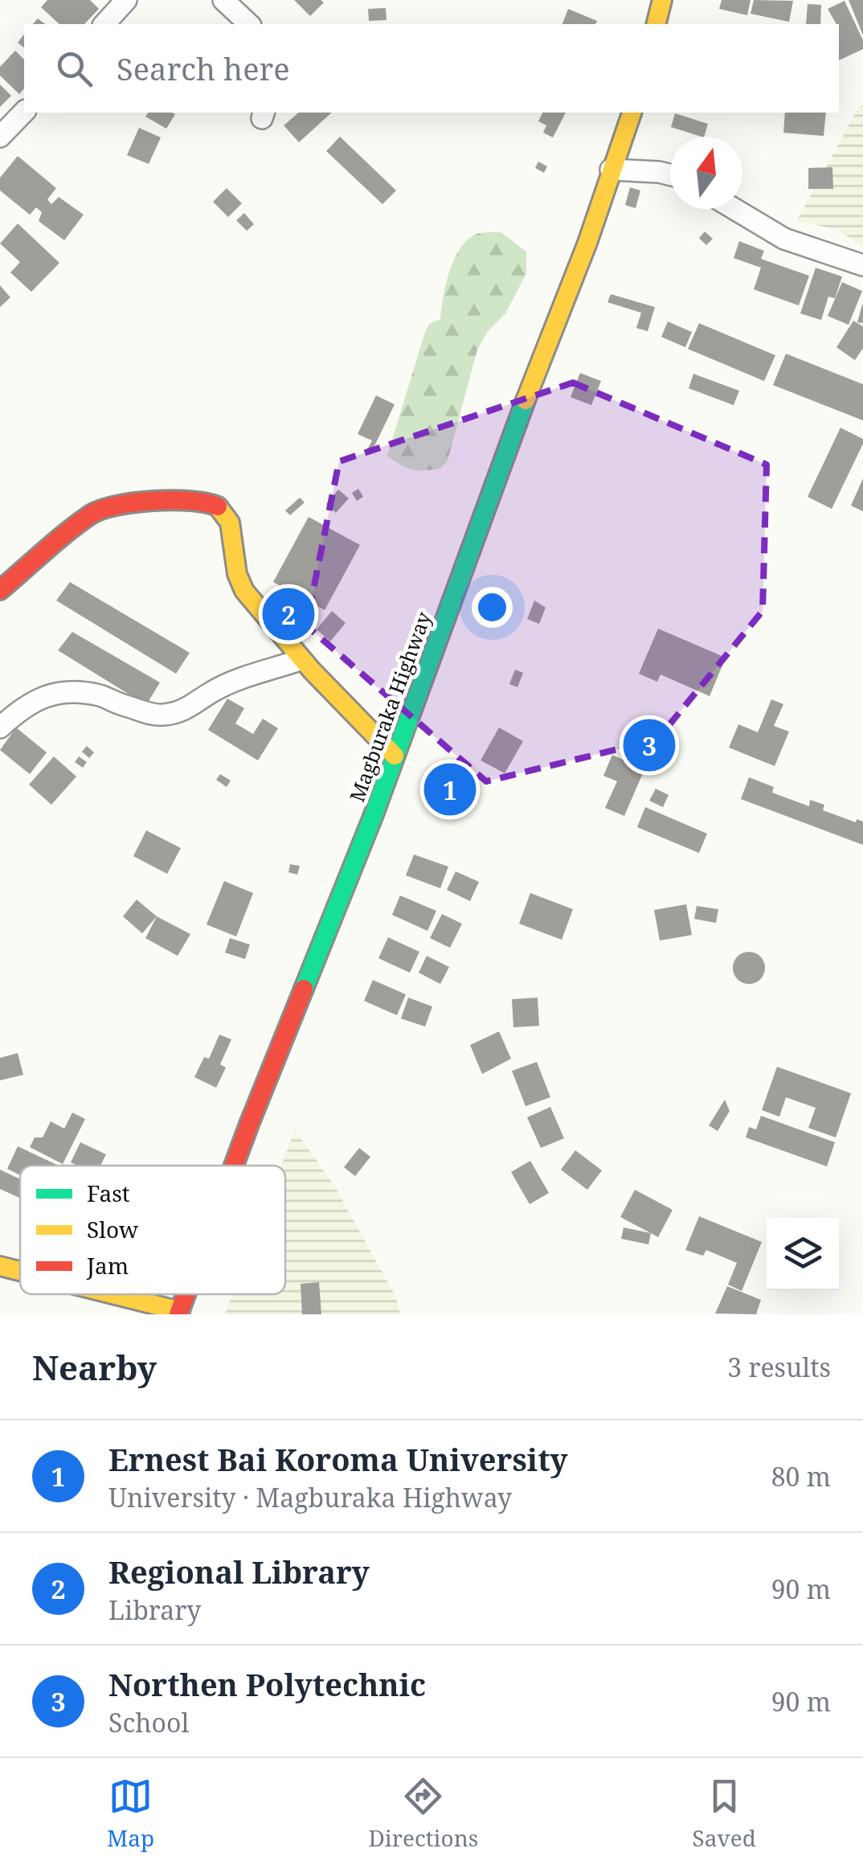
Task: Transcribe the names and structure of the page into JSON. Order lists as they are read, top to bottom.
{
  "streets": {
    "main road": ["Magburaka Highway"]
  },
  "legend": ["Fast", "Slow", "Jam"],
  "north": "top",
  "page": {
    "search": "Search here",
    "pins": ["2", "3", "1"],
    "heading": ["Nearby", "3 results"],
    "list": [
      {
        "mark": "1",
        "name": "Ernest Bai Koroma University",
        "note": "University · Magburaka Highway",
        "value": "80 m"
      },
      {
        "mark": "2",
        "name": "Regional Library",
        "note": "Library",
        "value": "90 m"
      },
      {
        "mark": "3",
        "name": "Northen Polytechnic",
        "note": "School",
        "value": "90 m"
      }
    ],
    "nav": ["Map", "Directions", "Saved"]
  }
}
